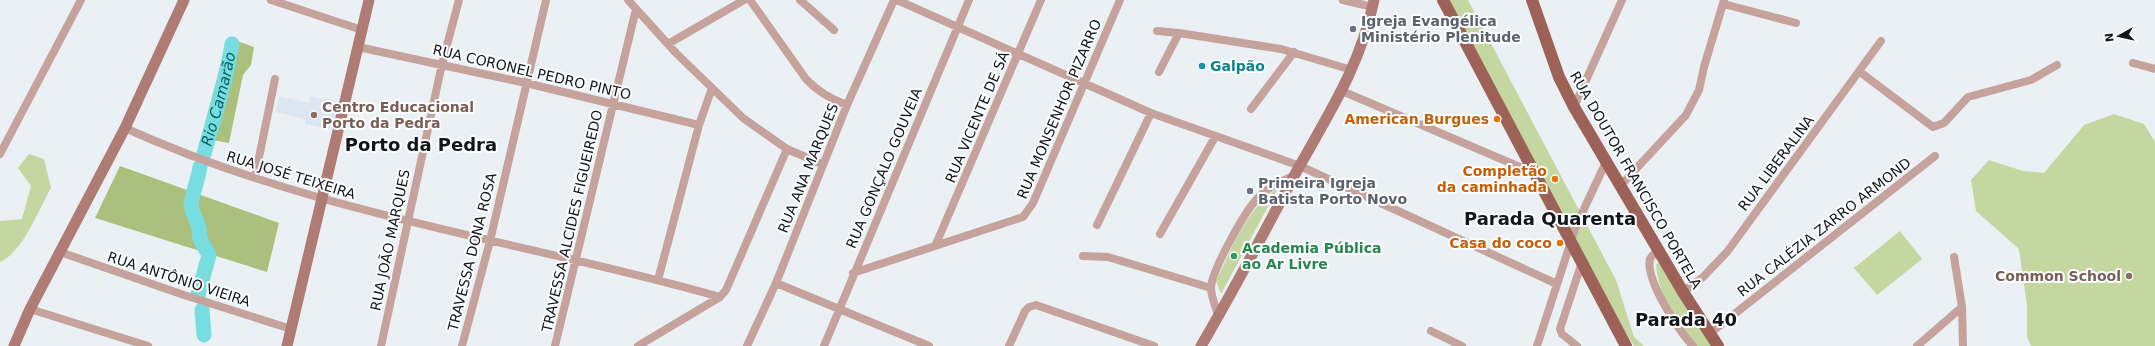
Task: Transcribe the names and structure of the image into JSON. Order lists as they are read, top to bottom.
{
  "streets": {
    "main road": ["RUA DOUTOR FRANCISCO PORTELA"],
    "street": [
      "RUA CORONEL PEDRO PINTO",
      "RUA MONSENHOR PIZARRO",
      "RUA VICENTE DE SÁ",
      "RUA LIBERALINA",
      "RUA ANA MARQUES",
      "RUA GONÇALO GOUVEIA",
      "RUA JOSÉ TEIXEIRA",
      "TRAVESSA ALCIDES FIGUEIREDO",
      "RUA CALÉZIA ZARRO ARMOND",
      "RUA JOÃO MARQUES",
      "TRAVESSA DONA ROSA",
      "RUA ANTÔNIO VIEIRA"
    ]
  },
  "crossings": [
    ["RUA CORONEL PEDRO PINTO", "TRAVESSA ALCIDES FIGUEIREDO"],
    ["RUA CORONEL PEDRO PINTO", "RUA JOÃO MARQUES"],
    ["RUA CORONEL PEDRO PINTO", "TRAVESSA DONA ROSA"],
    ["RUA MONSENHOR PIZARRO", "RUA VICENTE DE SÁ"],
    ["RUA MONSENHOR PIZARRO", "RUA GONÇALO GOUVEIA"],
    ["RUA LIBERALINA", "RUA DOUTOR FRANCISCO PORTELA"],
    ["RUA JOSÉ TEIXEIRA", "TRAVESSA ALCIDES FIGUEIREDO"],
    ["RUA JOSÉ TEIXEIRA", "RUA JOÃO MARQUES"],
    ["RUA JOSÉ TEIXEIRA", "TRAVESSA DONA ROSA"],
    ["RUA DOUTOR FRANCISCO PORTELA", "RUA CALÉZIA ZARRO ARMOND"]
  ],
  "districts": ["Porto da Pedra", "Parada Quarenta", "Parada 40"],
  "water": ["Rio Camarão"],
  "places": [
    "Igreja Evangélica Ministério Plenitude",
    "Galpão",
    "Centro Educacional Porto da Pedra",
    "American Burgues",
    "Completão da caminhada",
    "Primeira Igreja Batista Porto Novo",
    "Casa do coco",
    "Academia Pública ao Ar Livre",
    "Common School"
  ],
  "north": "left"
}
